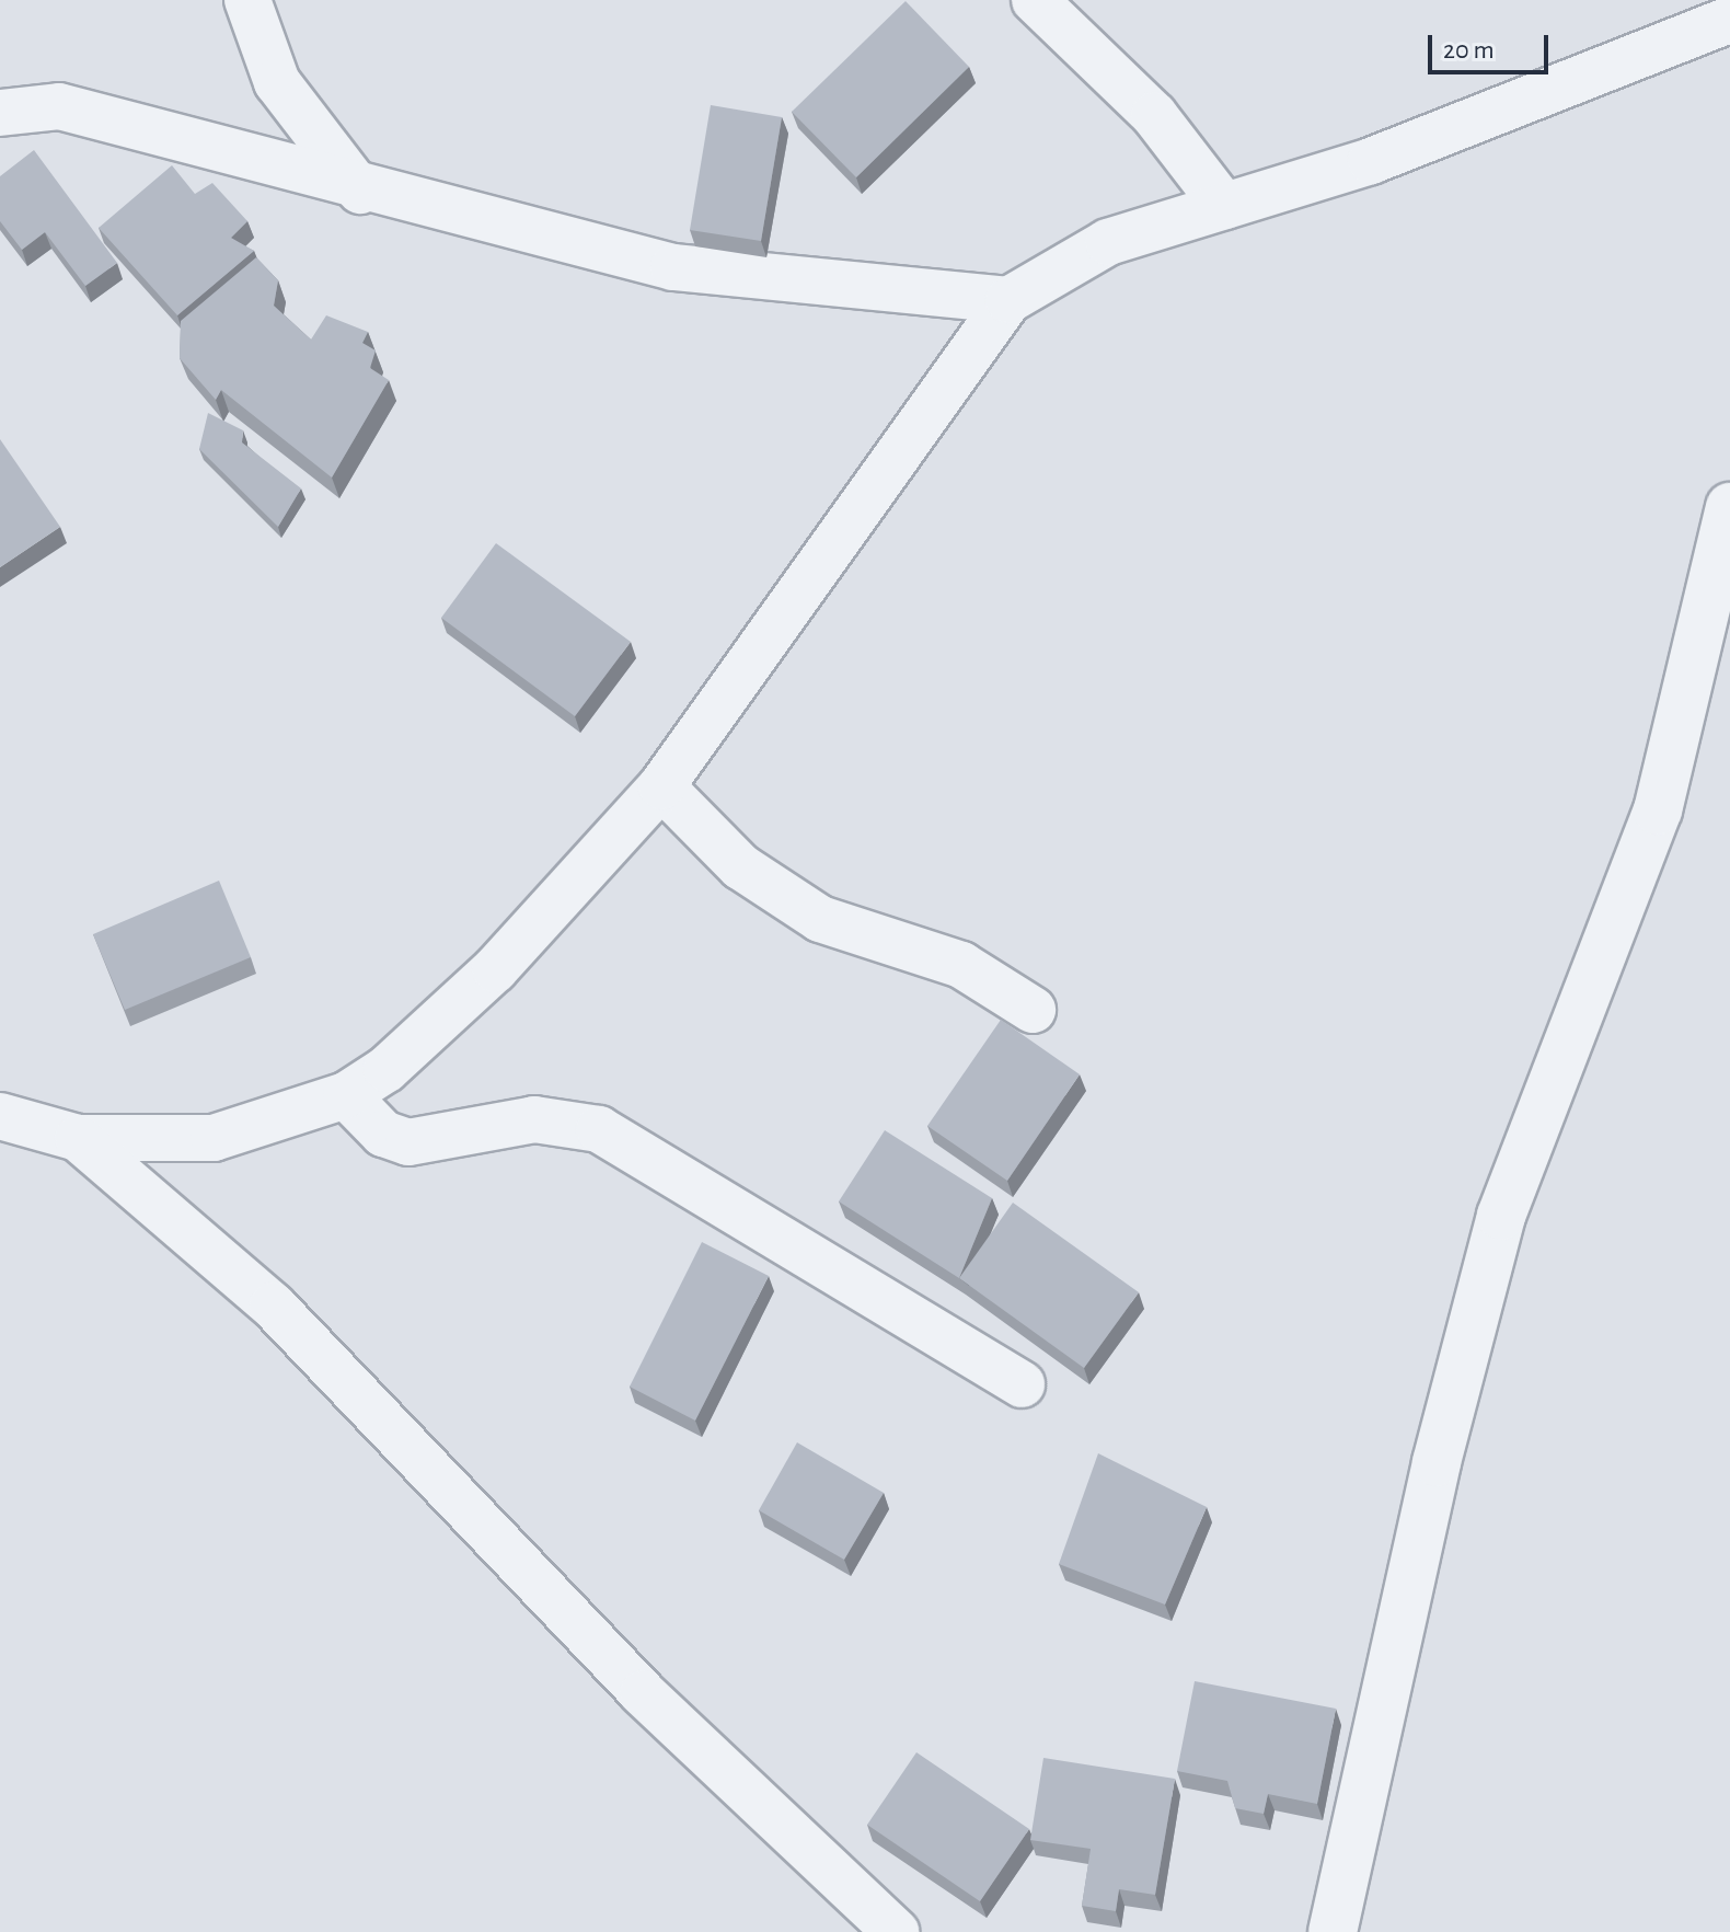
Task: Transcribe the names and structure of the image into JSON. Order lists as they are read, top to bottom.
{
  "scale_bar": "20 m"
}
